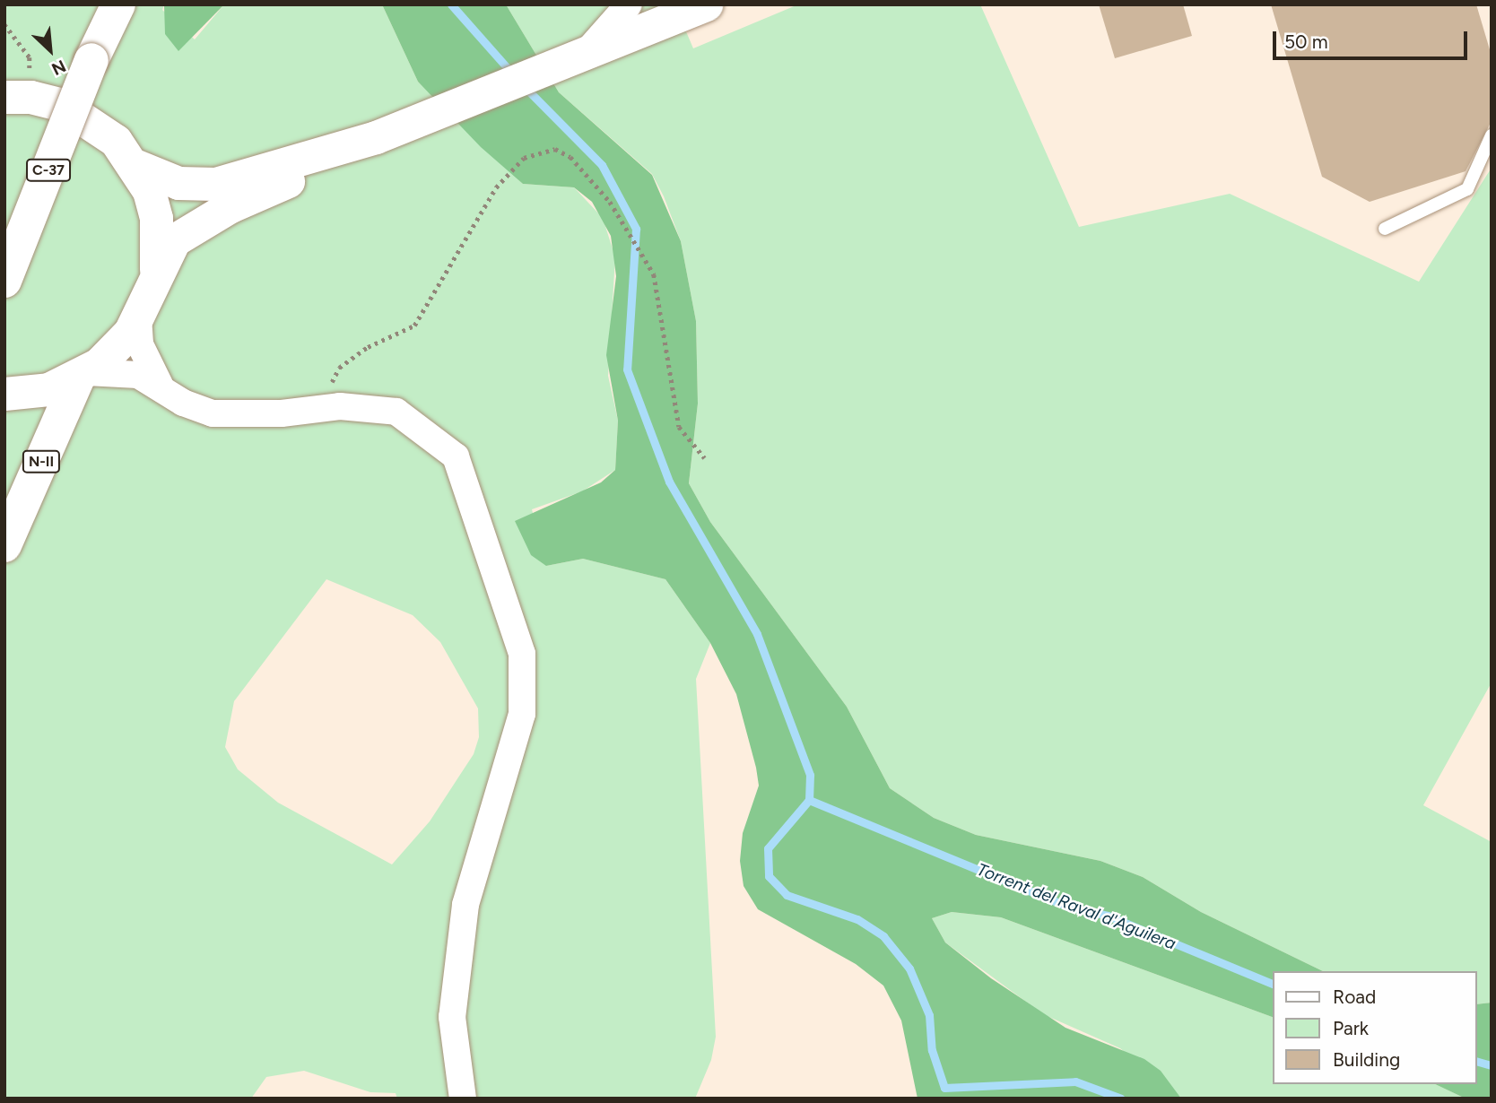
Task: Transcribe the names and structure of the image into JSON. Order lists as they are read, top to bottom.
{
  "streets": {
    "highway": ["C-37", "N-II"]
  },
  "water": ["Torrent del Raval d'Aguilera"],
  "legend": ["Road", "Park", "Building"],
  "scale_bar": "50 m",
  "north": "bottom right"
}
